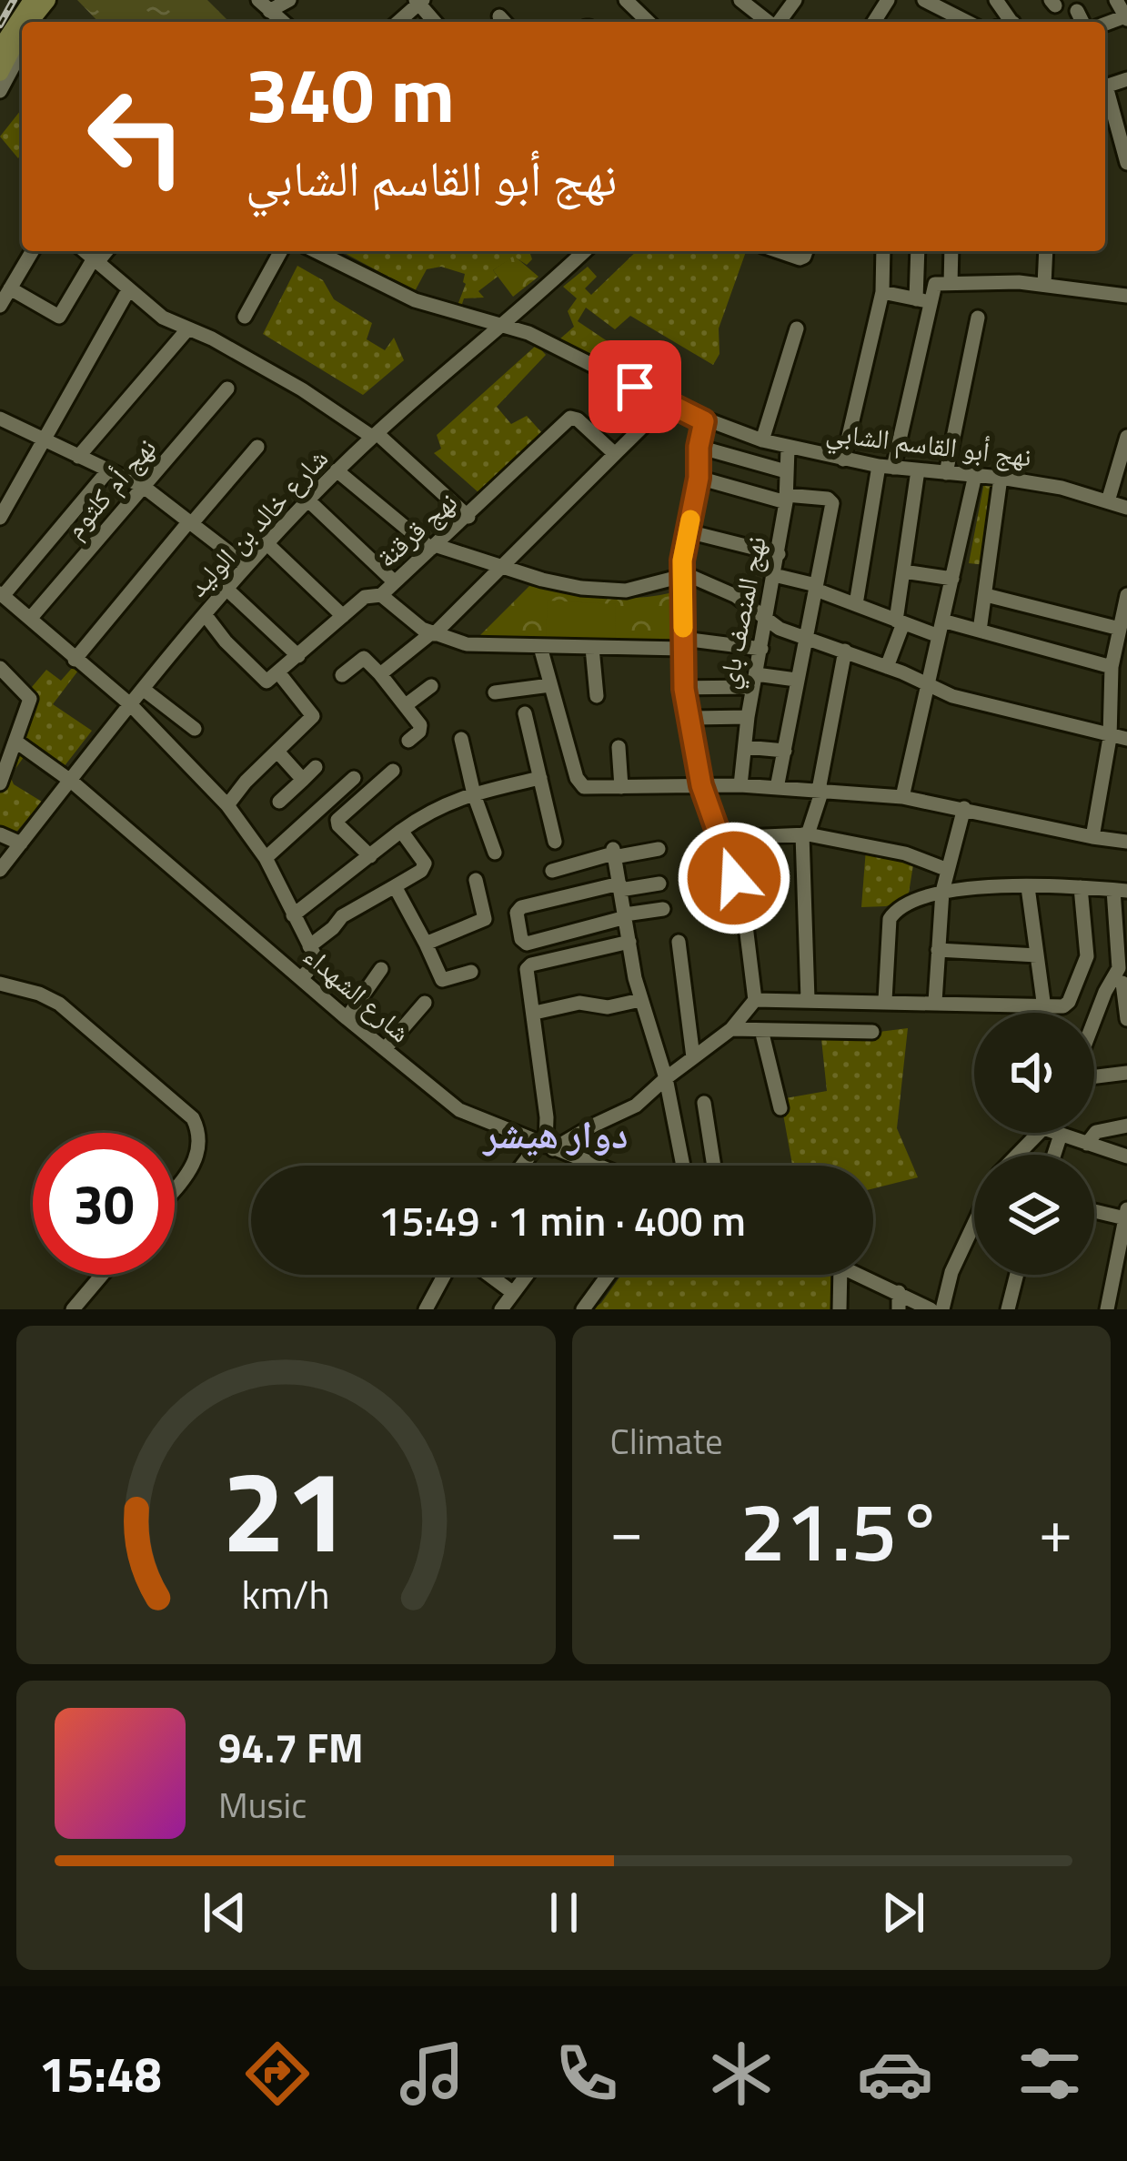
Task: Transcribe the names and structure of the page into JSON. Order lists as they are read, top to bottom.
{
  "streets": {
    "street": [
      "نهج أبو القاسم الشابي",
      "نهج أم كلثوم",
      "شارع خالد بن الوليد",
      "نهج قرقنة",
      "نهج المنصف باي",
      "شارع الشهداء"
    ]
  },
  "crossings": [
    ["نهج أبو القاسم الشابي", "شارع خالد بن الوليد"],
    ["نهج أبو القاسم الشابي", "نهج المنصف باي"],
    ["شارع خالد بن الوليد", "شارع الشهداء"],
    ["نهج قرقنة", "نهج المنصف باي"]
  ],
  "districts": ["دوار هيشر"],
  "page": {
    "turn": ["340 m", "نهج أبو القاسم الشابي"],
    "limit": "30",
    "trip": "15:49 · 1 min · 400 m",
    "tile": "Climate",
    "heat": ["−", "21.5°", "+"],
    "song": ["94.7 FM", "Music"],
    "tabs": "15:48",
    "gauge": ["21", "km/h"]
  }
}
